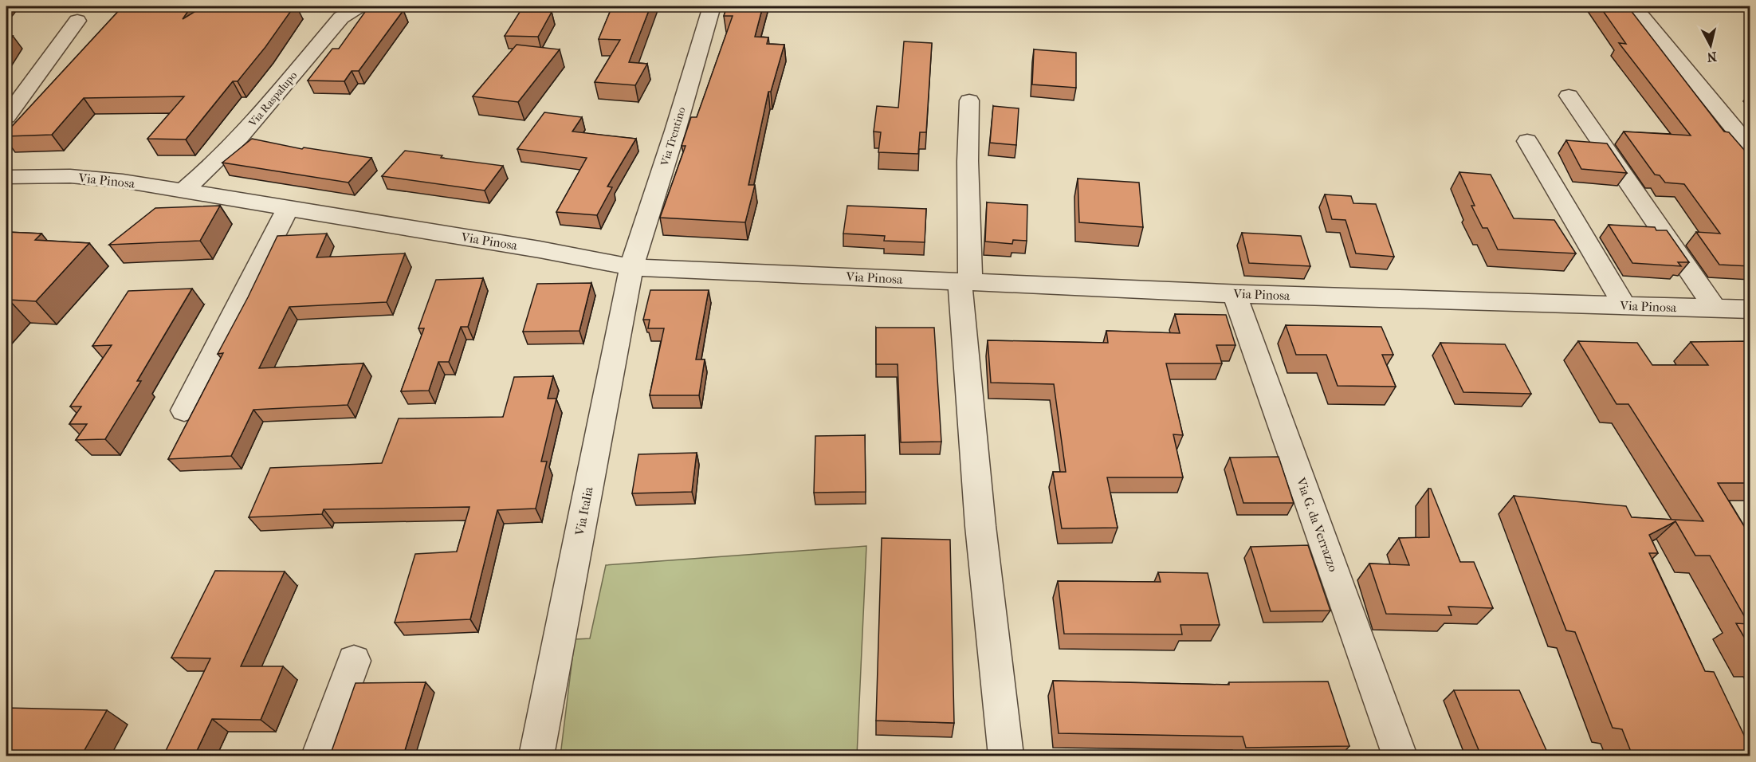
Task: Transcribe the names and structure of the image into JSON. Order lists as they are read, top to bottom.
{
  "streets": {
    "street": [
      "Via Raspalupo",
      "Via Trentino",
      "Via Pinosa",
      "Via Italia",
      "Via G. da Verrazzo"
    ]
  },
  "crossings": [
    ["Via Raspalupo", "Via Pinosa"],
    ["Via Trentino", "Via Pinosa"],
    ["Via Trentino", "Via Italia"],
    ["Via Pinosa", "Via Italia"],
    ["Via Pinosa", "Via G. da Verrazzo"]
  ],
  "north": "bottom"
}
